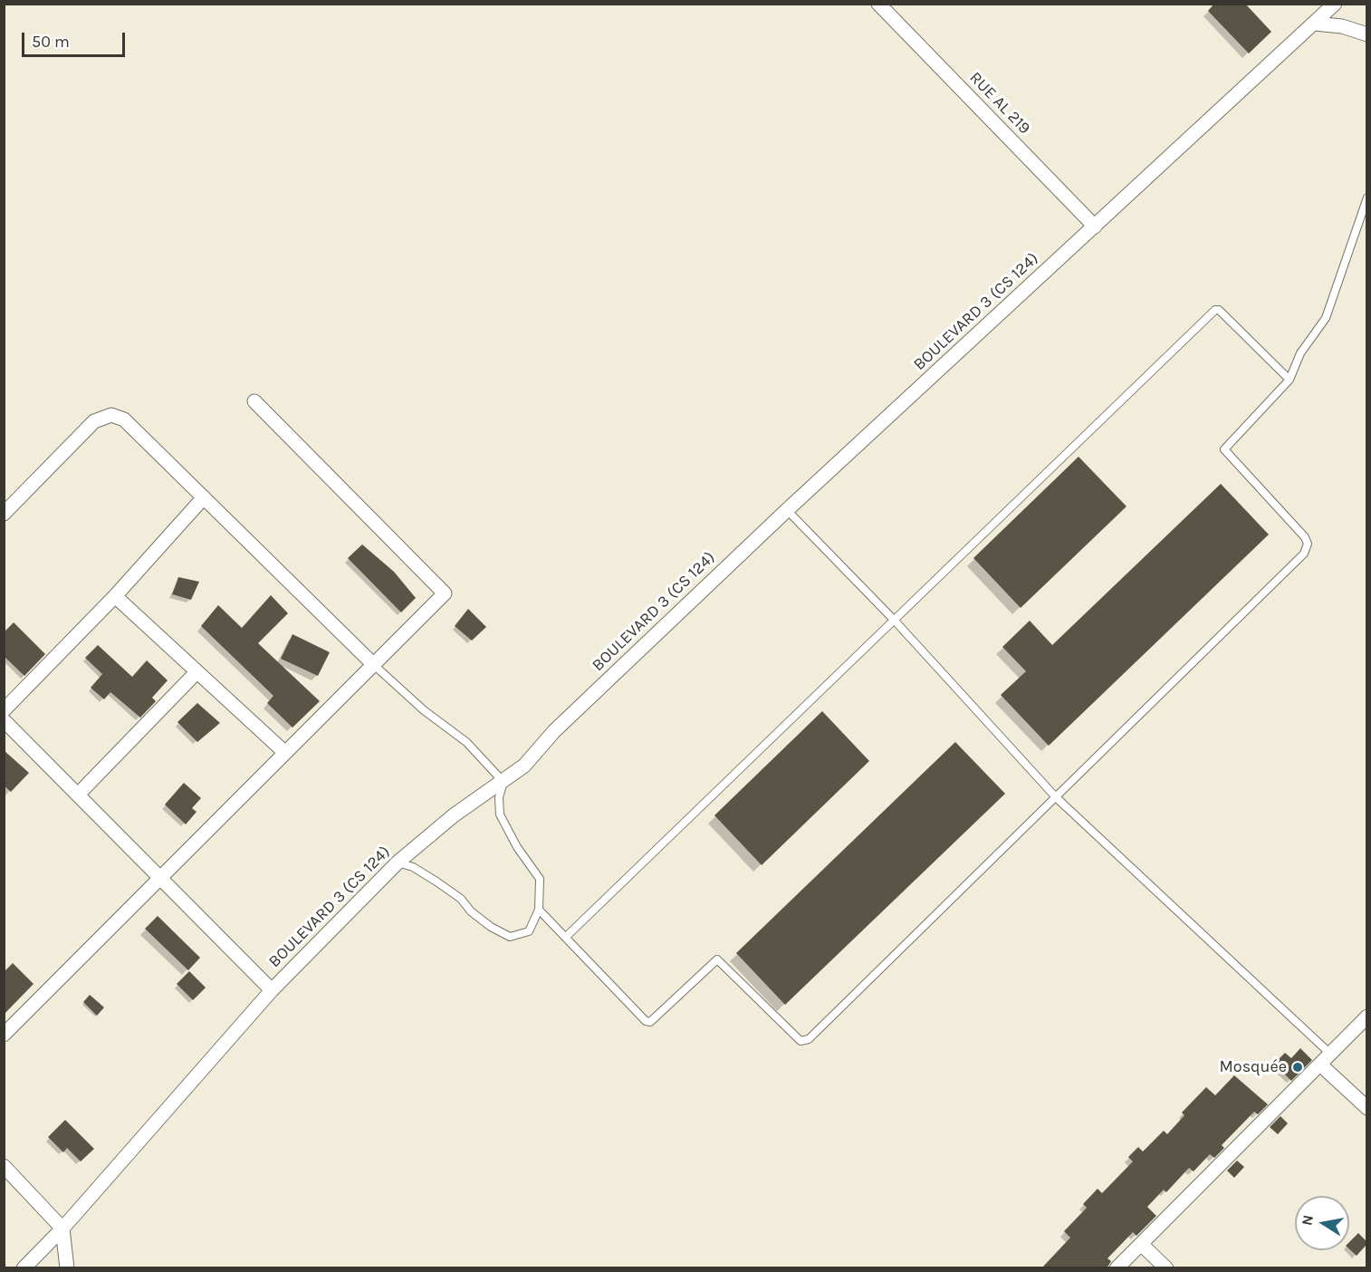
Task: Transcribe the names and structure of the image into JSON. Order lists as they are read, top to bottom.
{
  "streets": {
    "street": ["RUE AL 219", "BOULEVARD 3 (CS 124)"]
  },
  "crossings": [
    ["RUE AL 219", "BOULEVARD 3 (CS 124)"]
  ],
  "places": ["Mosquée"],
  "scale_bar": "50 m",
  "north": "left"
}
